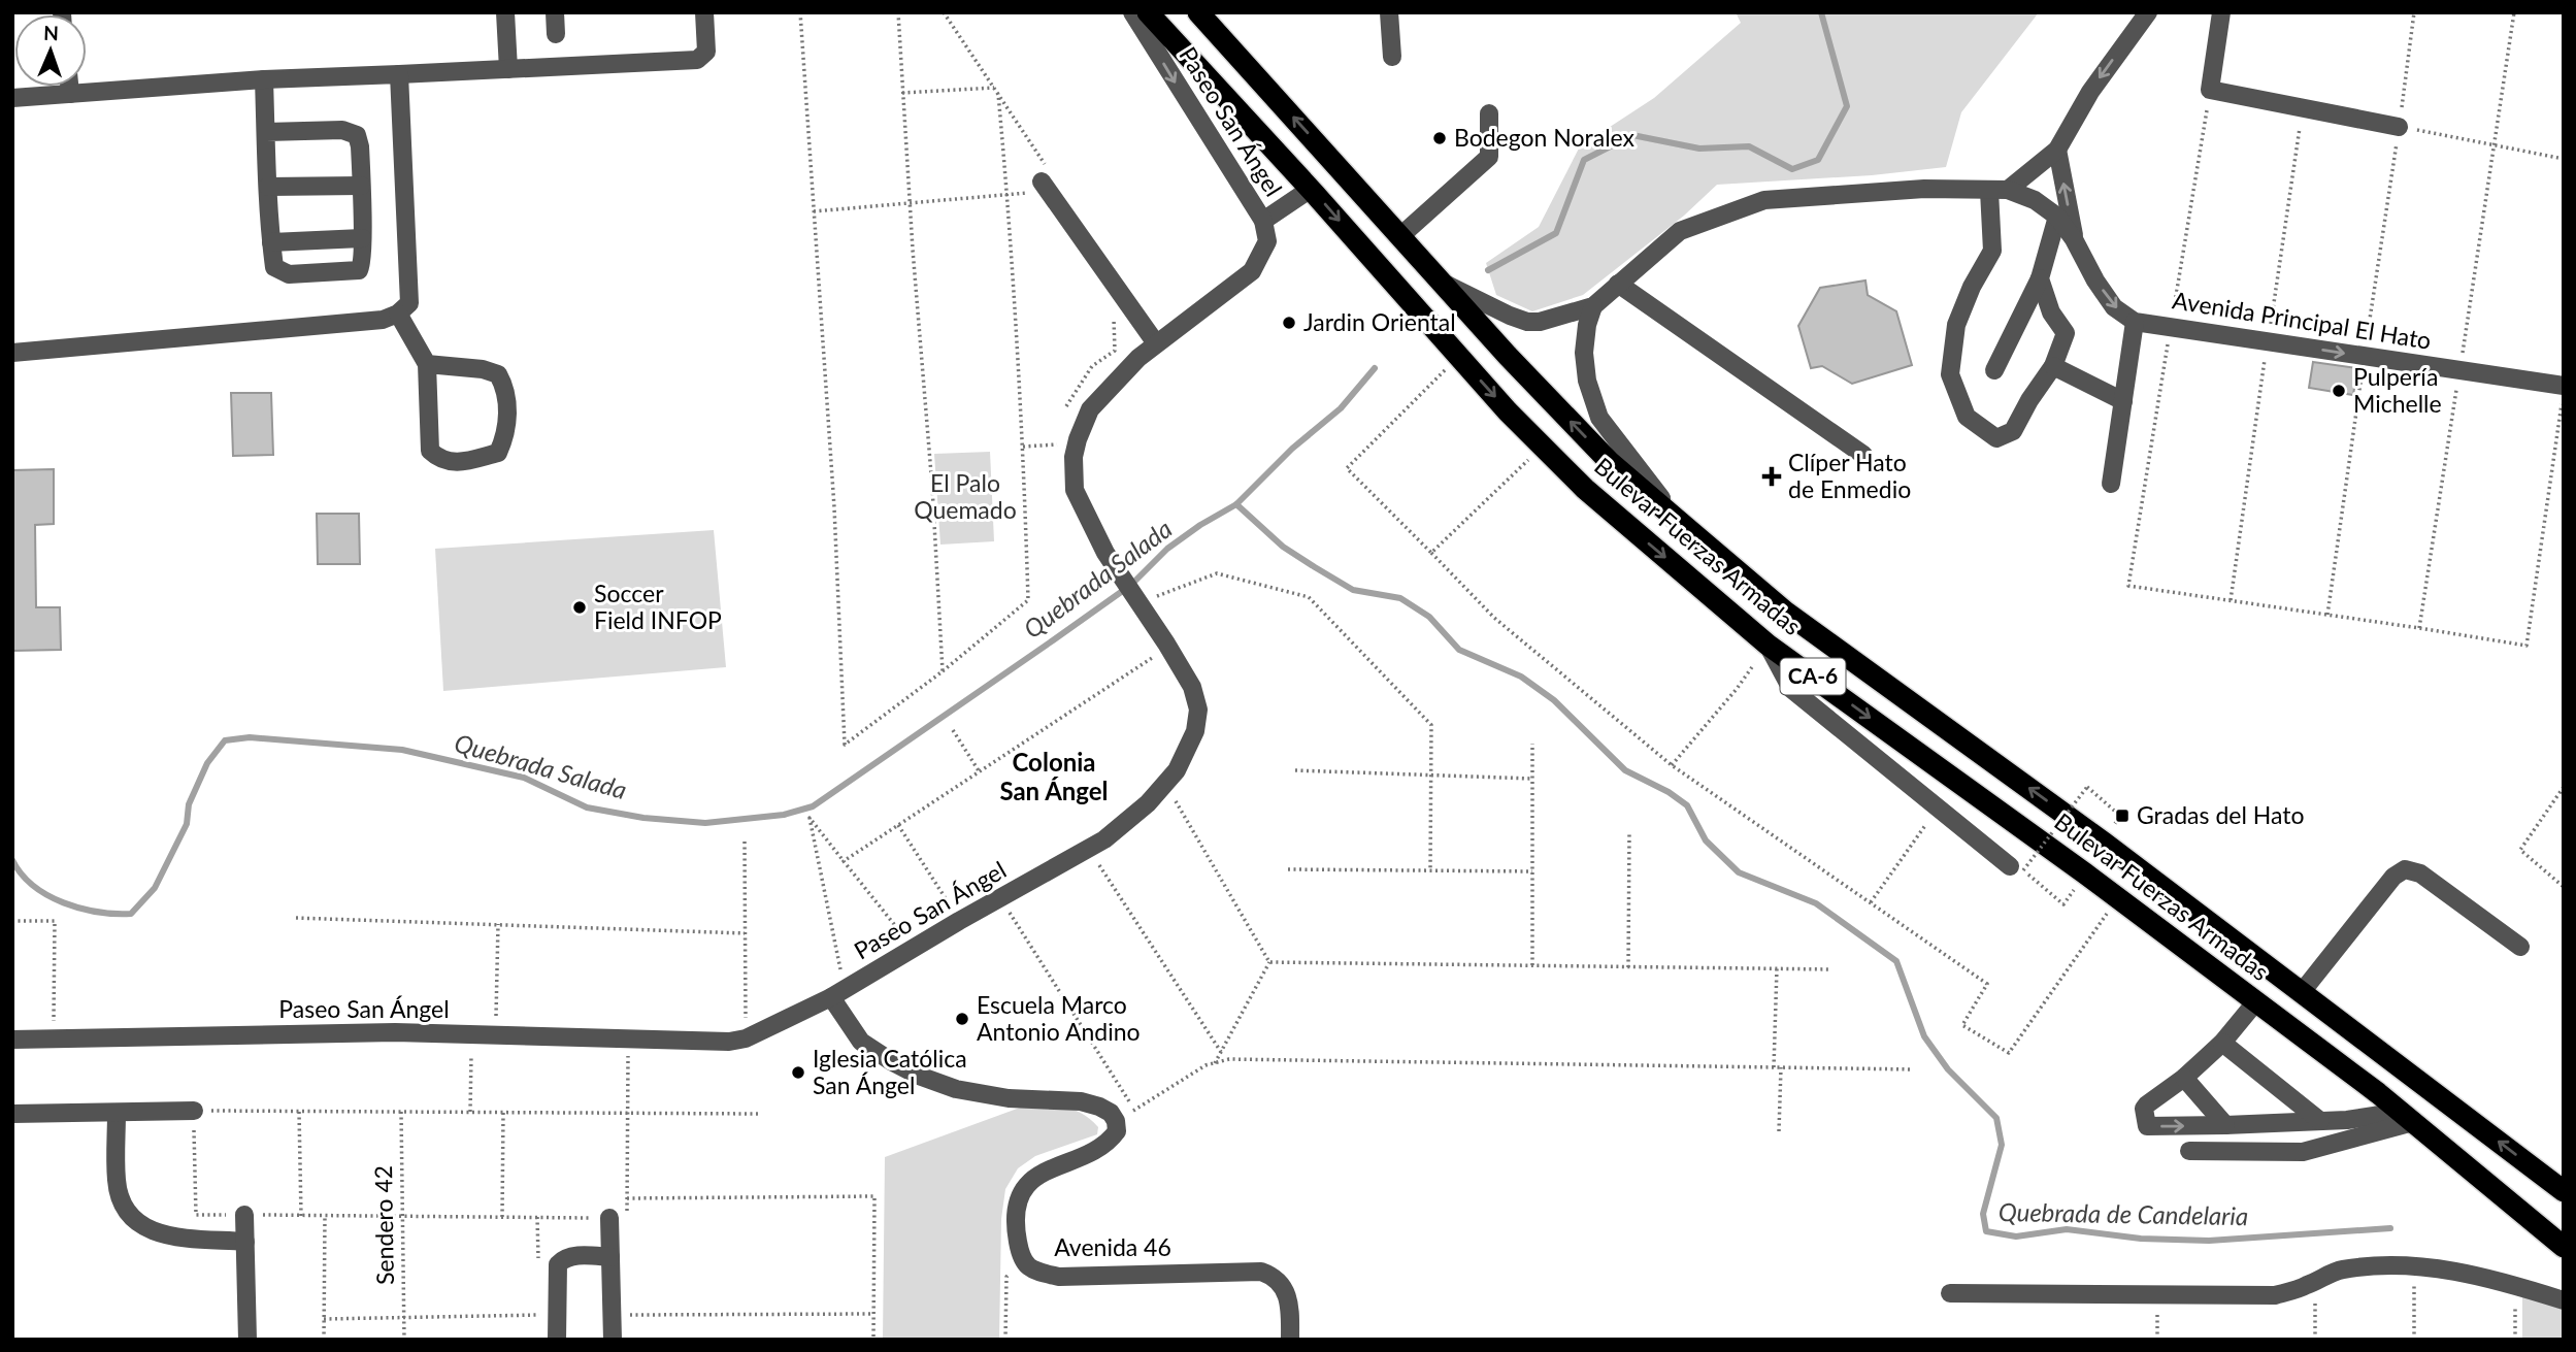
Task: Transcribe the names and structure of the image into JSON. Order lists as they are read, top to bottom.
{
  "streets": {
    "highway": ["Bulevar Fuerzas Armadas", "CA-6"],
    "street": ["Paseo San Ángel", "Avenida Principal El Hato", "Avenida 46"],
    "path": ["Sendero 42"]
  },
  "crossings": [
    ["Paseo San Ángel", "Bulevar Fuerzas Armadas"]
  ],
  "districts": ["Colonia San Ángel"],
  "water": ["Quebrada Salada", "Quebrada de Candelaria"],
  "parks": ["El Palo Quemado"],
  "places": {
    "other": [
      "Bodegon Noralex",
      "Jardin Oriental",
      "Pulpería Michelle",
      "Soccer Field INFOP",
      "Escuela Marco Antonio Andino",
      "Iglesia Católica San Ángel"
    ],
    "health": ["Clíper Hato de Enmedio"],
    "transit": ["Gradas del Hato"]
  },
  "north": "top"
}
